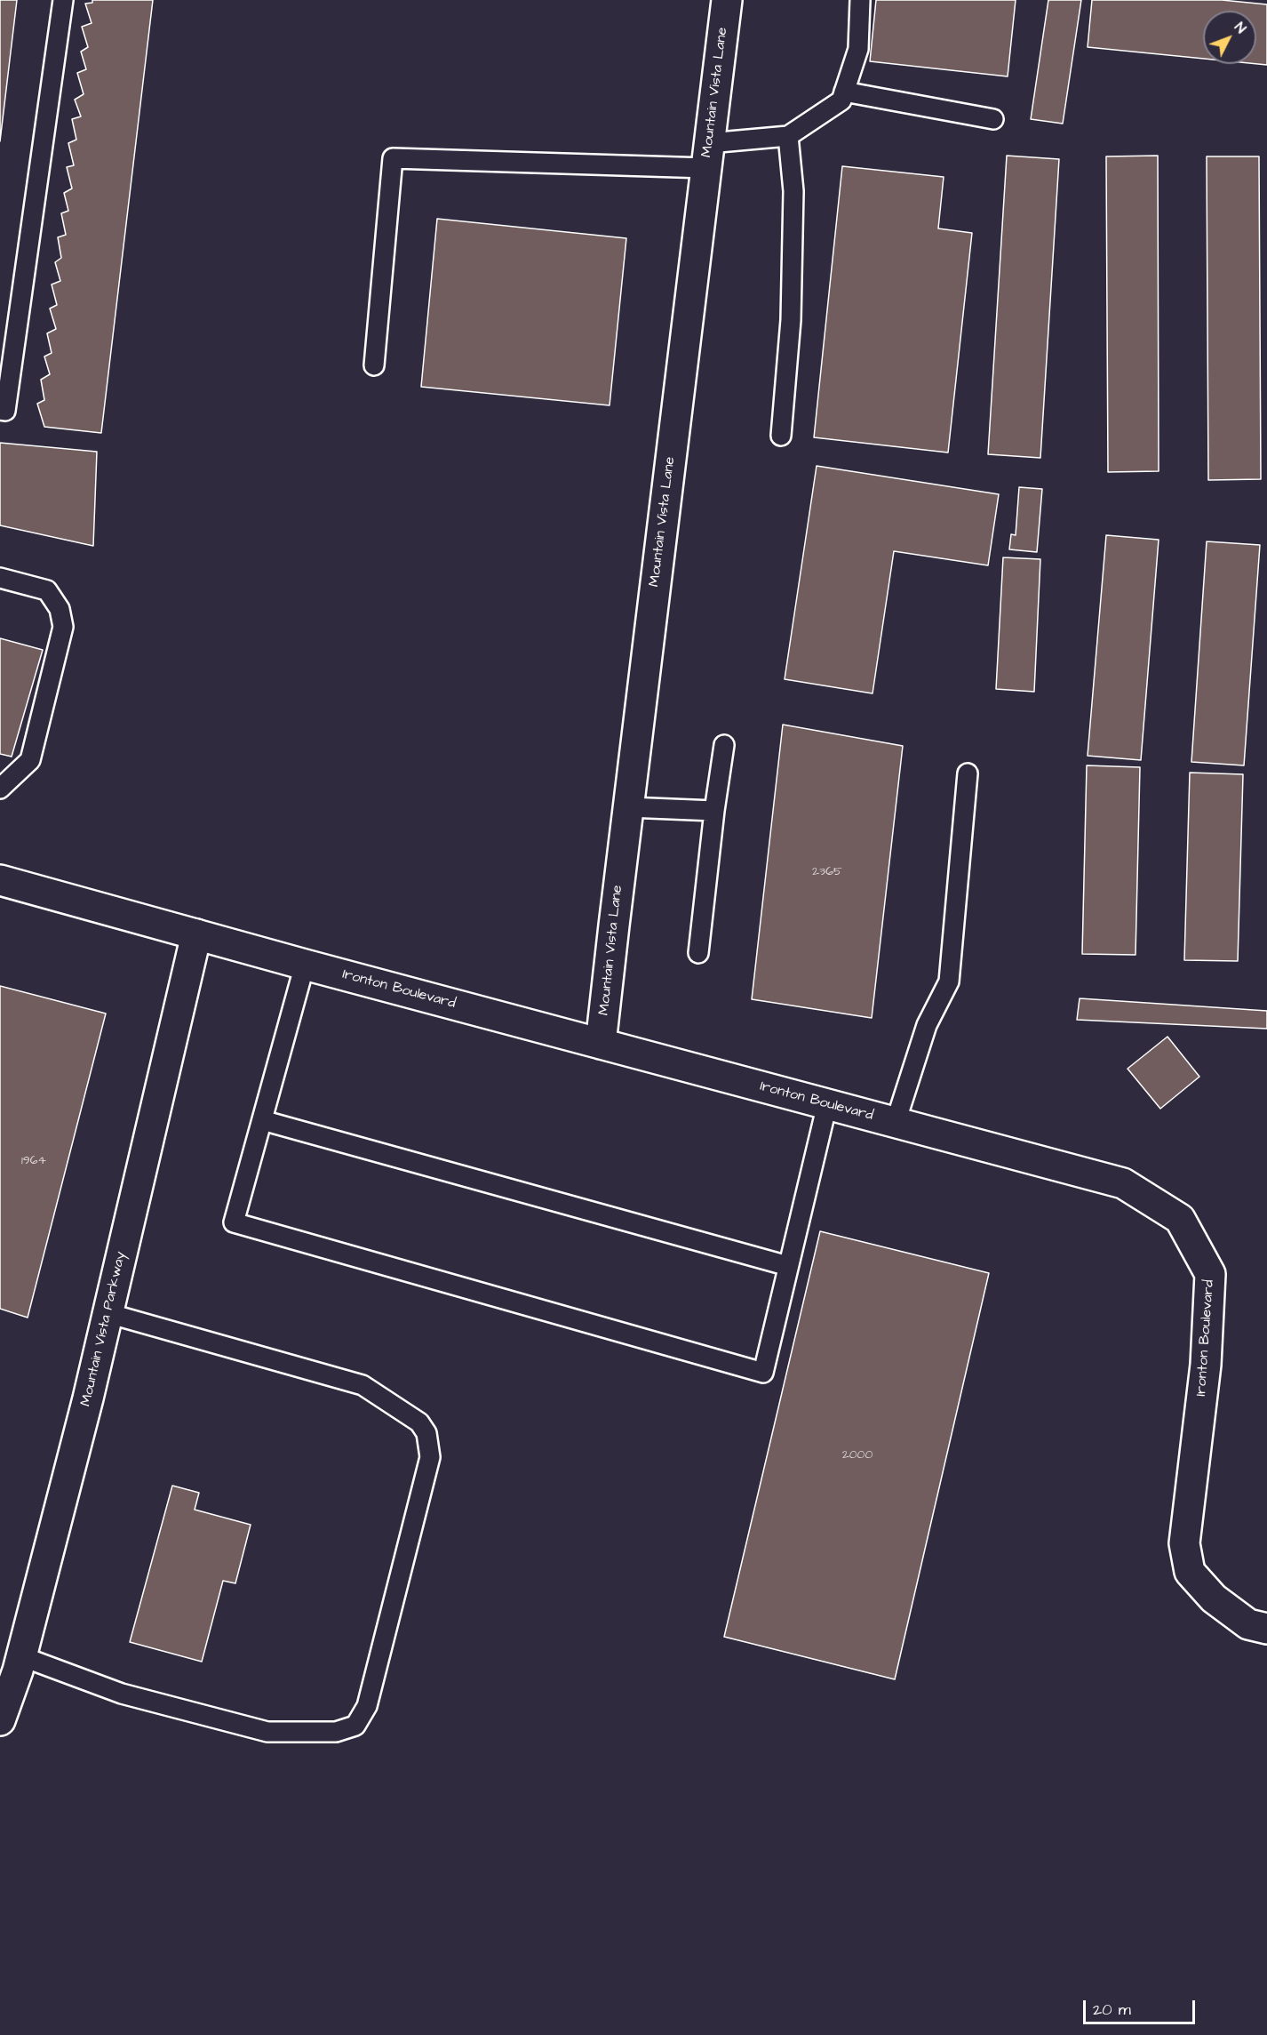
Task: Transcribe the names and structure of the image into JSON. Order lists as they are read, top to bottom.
{
  "streets": {
    "street": ["Mountain Vista Lane", "Ironton Boulevard", "Mountain Vista Parkway"]
  },
  "crossings": [
    ["Mountain Vista Lane", "Ironton Boulevard"],
    ["Ironton Boulevard", "Mountain Vista Parkway"]
  ],
  "house_numbers": ["2365", "1964", "2000"],
  "scale_bar": "20 m",
  "north": "top right"
}
